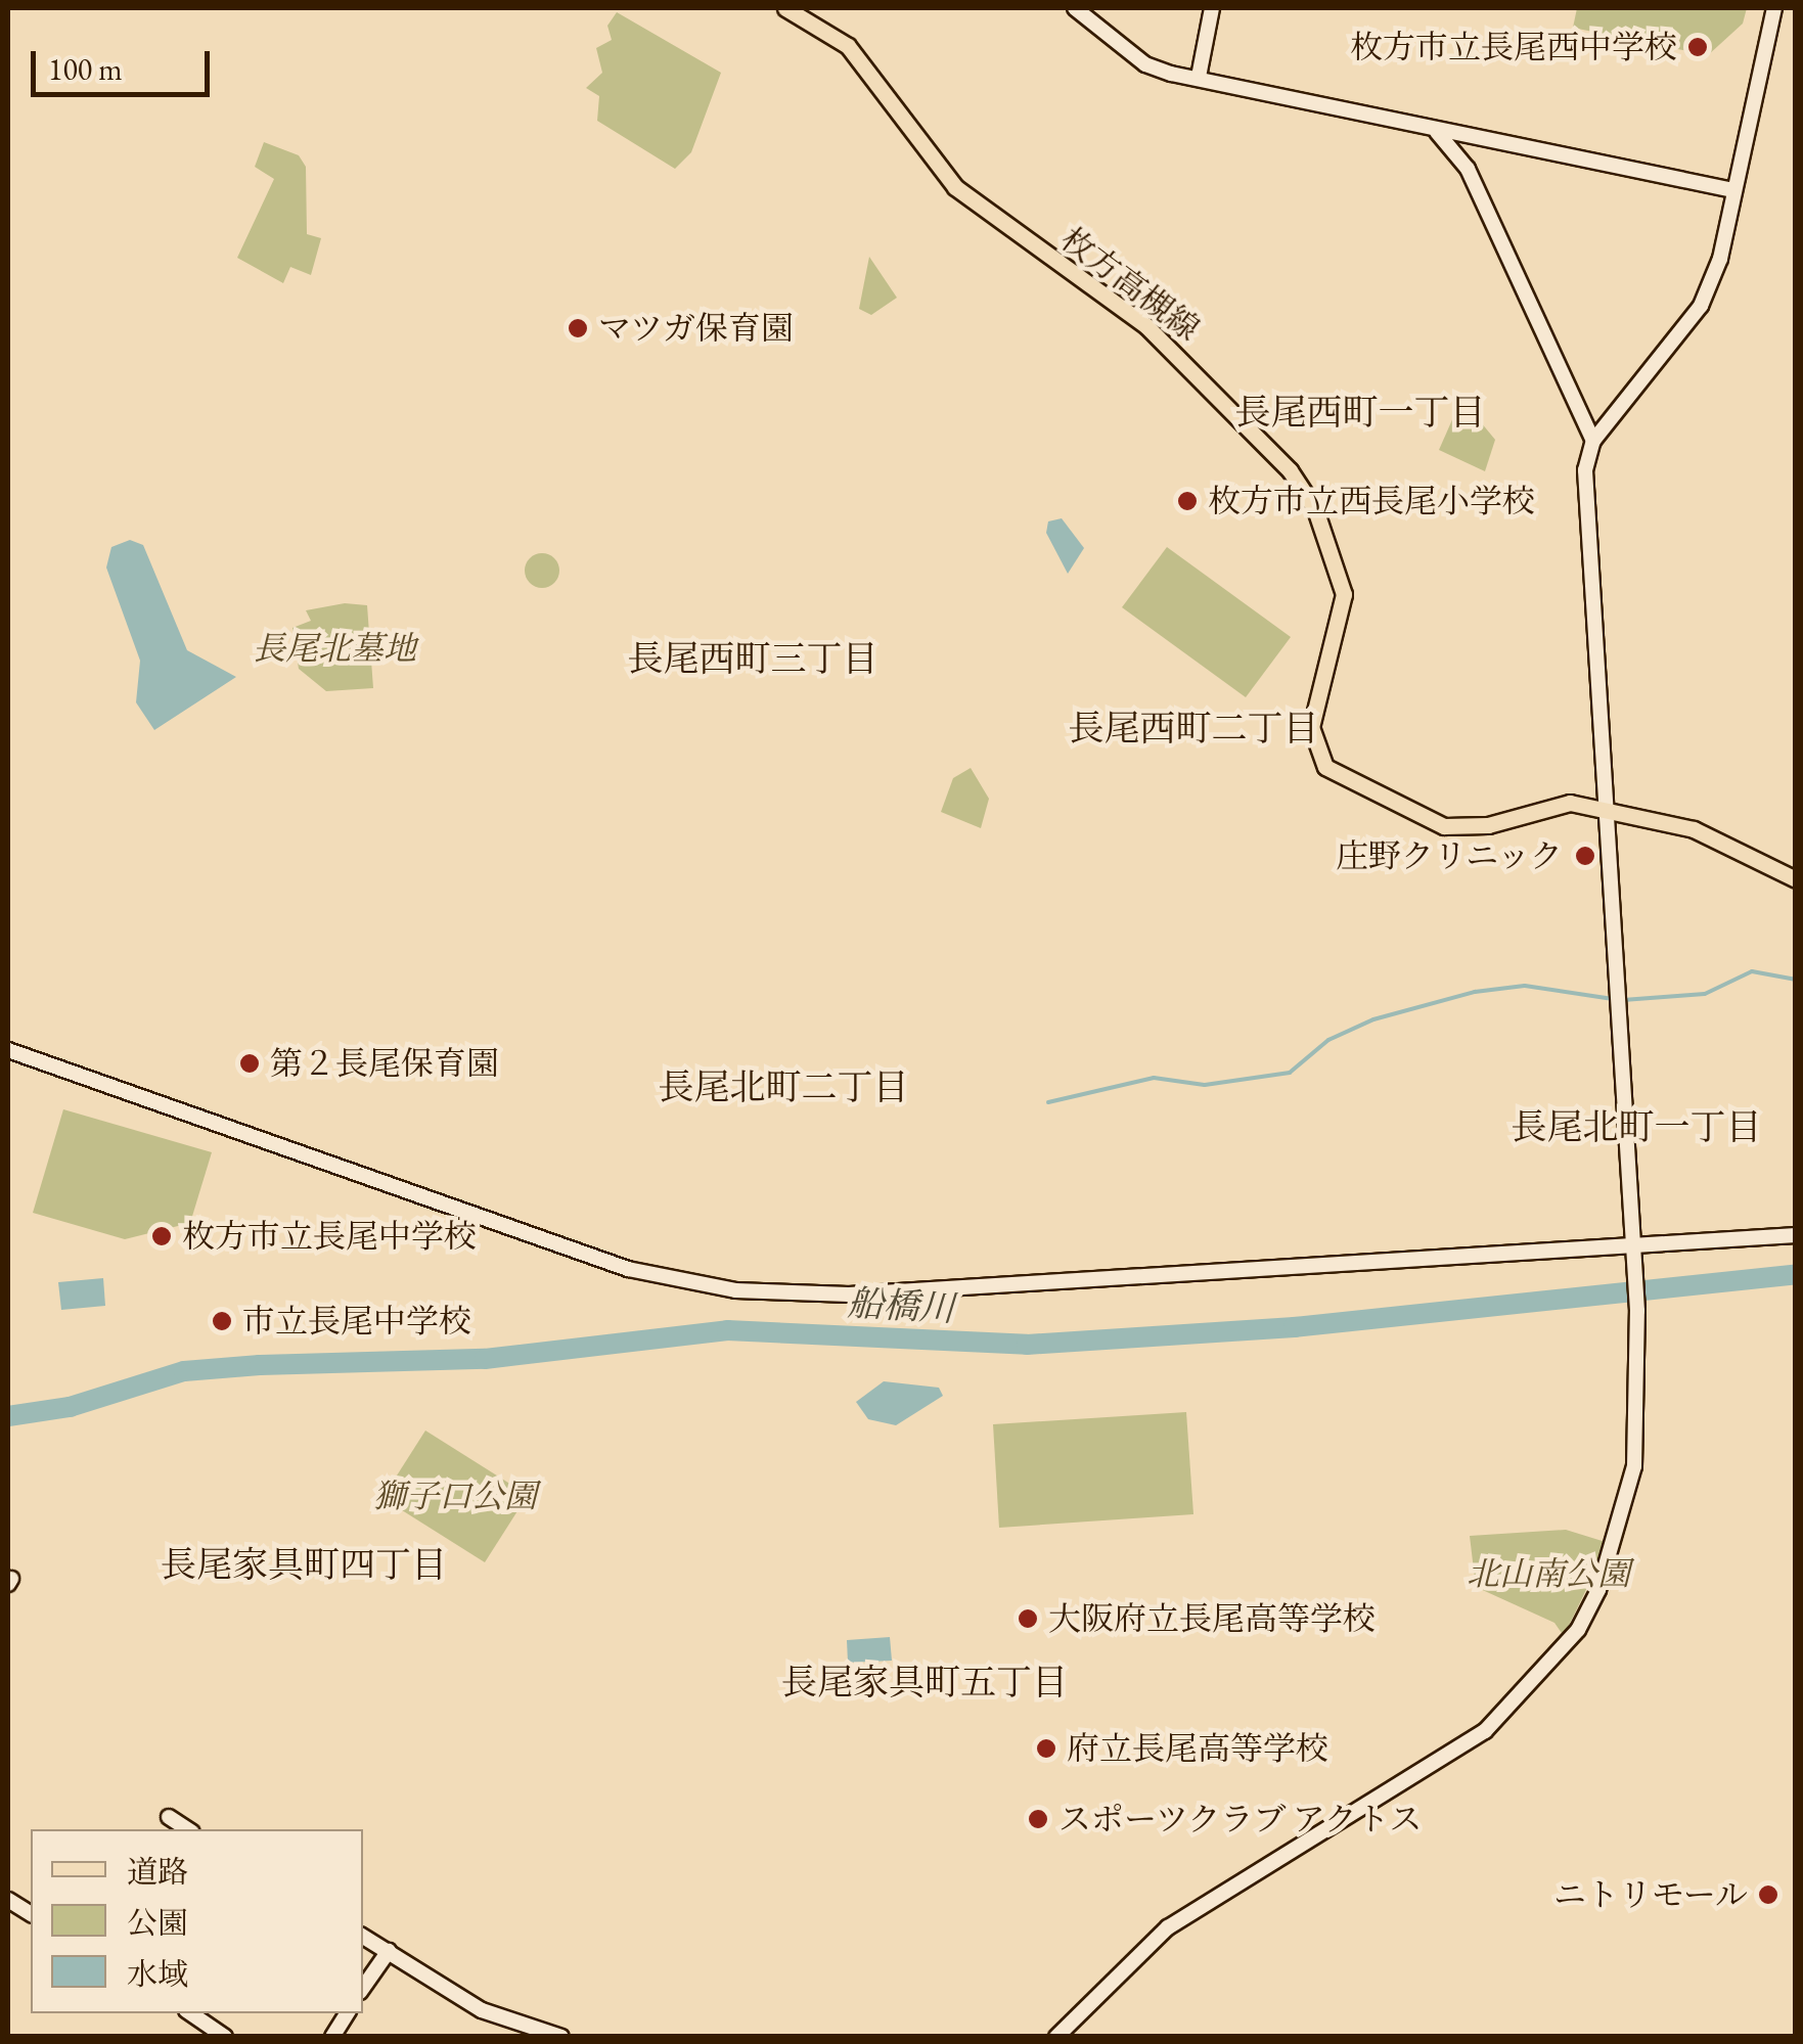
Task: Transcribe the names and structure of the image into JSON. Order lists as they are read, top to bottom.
{
  "streets": {
    "main road": ["枚方高槻線"]
  },
  "districts": [
    "長尾西町一丁目",
    "長尾西町三丁目",
    "長尾西町二丁目",
    "長尾北町二丁目",
    "長尾北町一丁目",
    "長尾家具町四丁目",
    "長尾家具町五丁目"
  ],
  "water": ["船橋川"],
  "parks": ["長尾北墓地", "獅子口公園", "北山南公園"],
  "places": [
    "枚方市立長尾西中学校",
    "マツガ保育園",
    "枚方市立西長尾小学校",
    "庄野クリニック",
    "第２長尾保育園",
    "枚方市立長尾中学校",
    "市立長尾中学校",
    "大阪府立長尾高等学校",
    "府立長尾高等学校",
    "スポーツクラブ アクトス",
    "ニトリモール"
  ],
  "legend": ["道路", "公園", "水域"],
  "scale_bar": "100 m"
}
